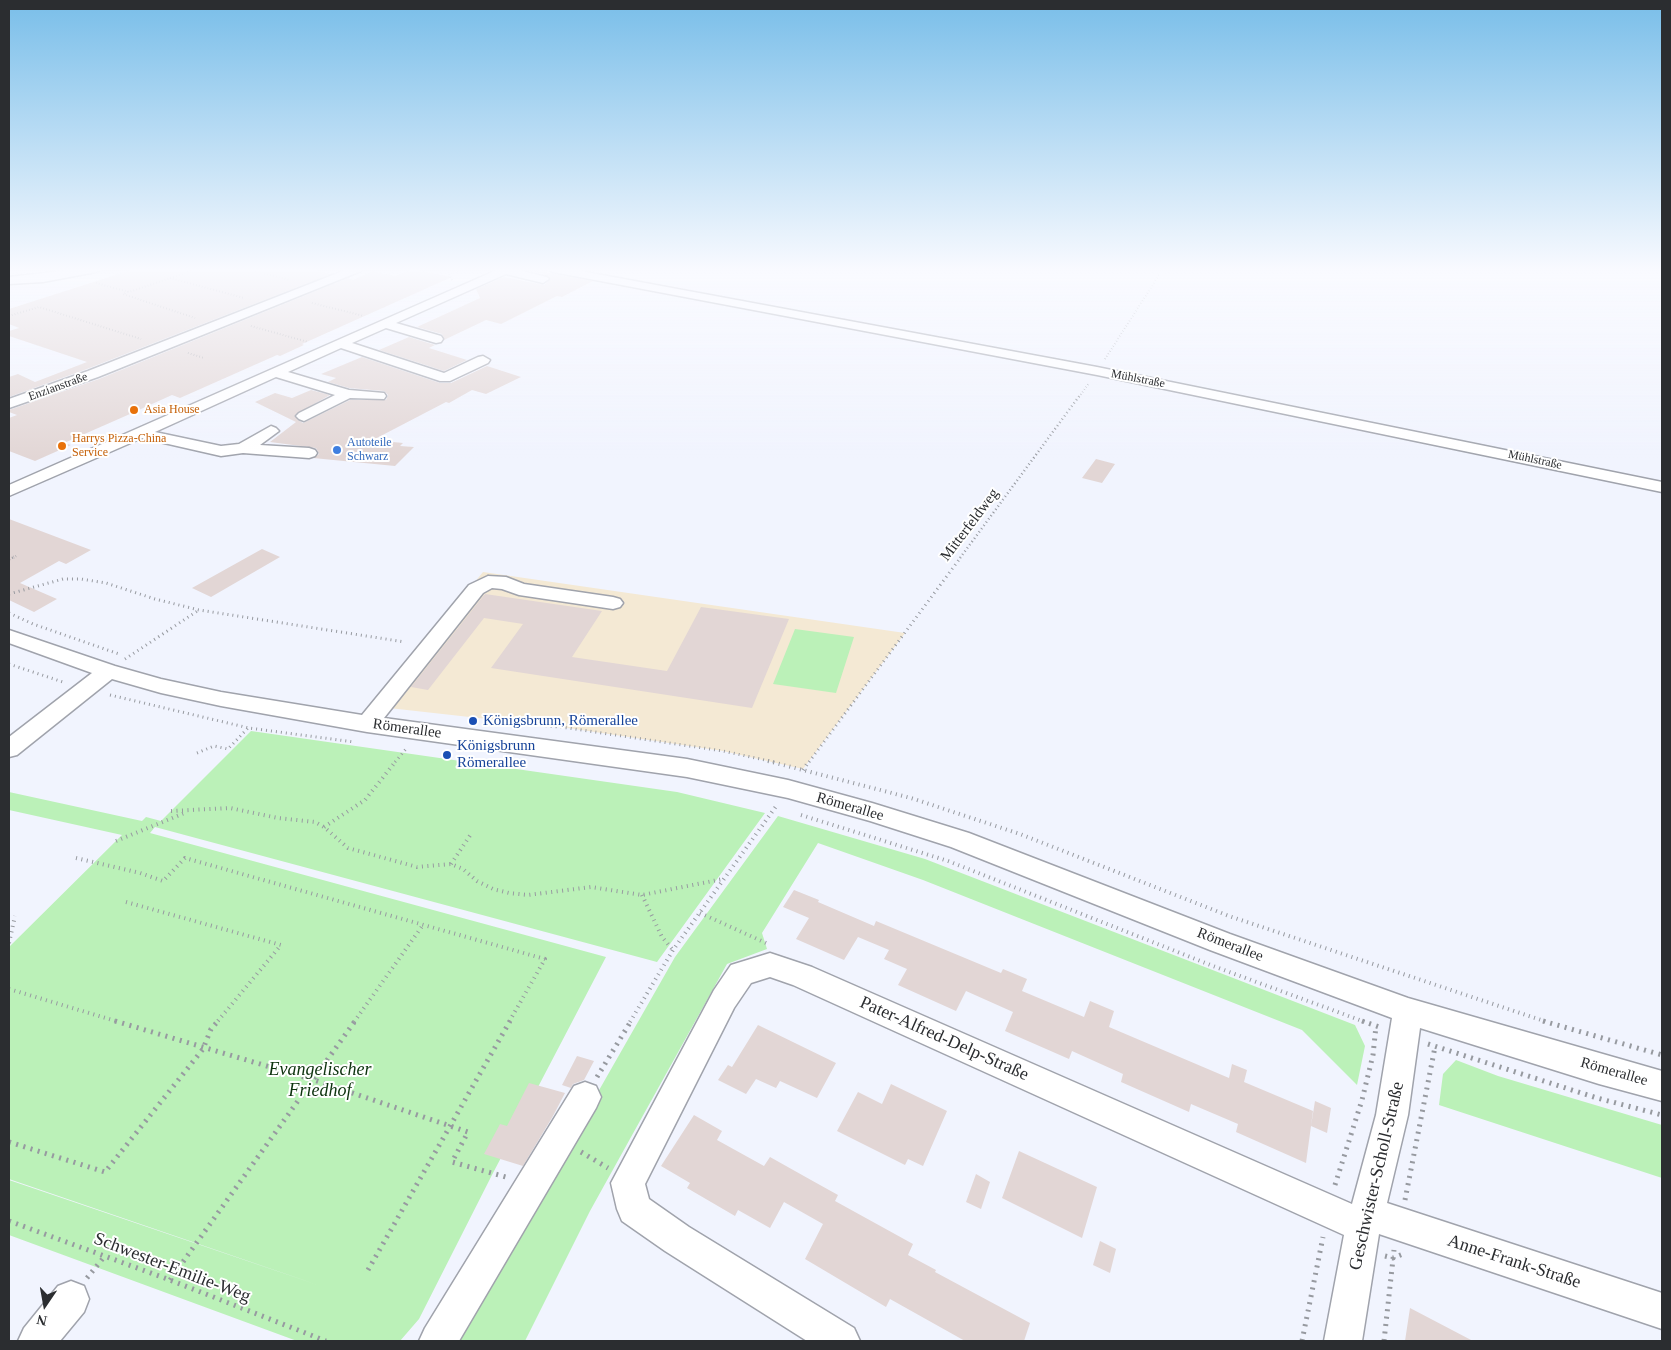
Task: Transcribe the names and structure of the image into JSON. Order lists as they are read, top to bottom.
{
  "streets": {
    "street": [
      "Mühlstraße",
      "Enzianstraße",
      "Römerallee",
      "Pater-Alfred-Delp-Straße",
      "Geschwister-Scholl-Straße",
      "Anne-Frank-Straße"
    ],
    "path": ["Mitterfeldweg", "Schwester-Emilie-Weg"]
  },
  "crossings": [
    ["Mühlstraße", "Mitterfeldweg"],
    ["Mitterfeldweg", "Römerallee"],
    ["Römerallee", "Geschwister-Scholl-Straße"],
    ["Pater-Alfred-Delp-Straße", "Geschwister-Scholl-Straße"],
    ["Pater-Alfred-Delp-Straße", "Anne-Frank-Straße"],
    ["Geschwister-Scholl-Straße", "Anne-Frank-Straße"]
  ],
  "parks": ["Evangelischer Friedhof"],
  "places": [
    "Asia House",
    "Harrys Pizza-China Service",
    "Autoteile Schwarz",
    "Königsbrunn, Römerallee",
    "Königsbrunn Römerallee"
  ],
  "north": "bottom"
}
